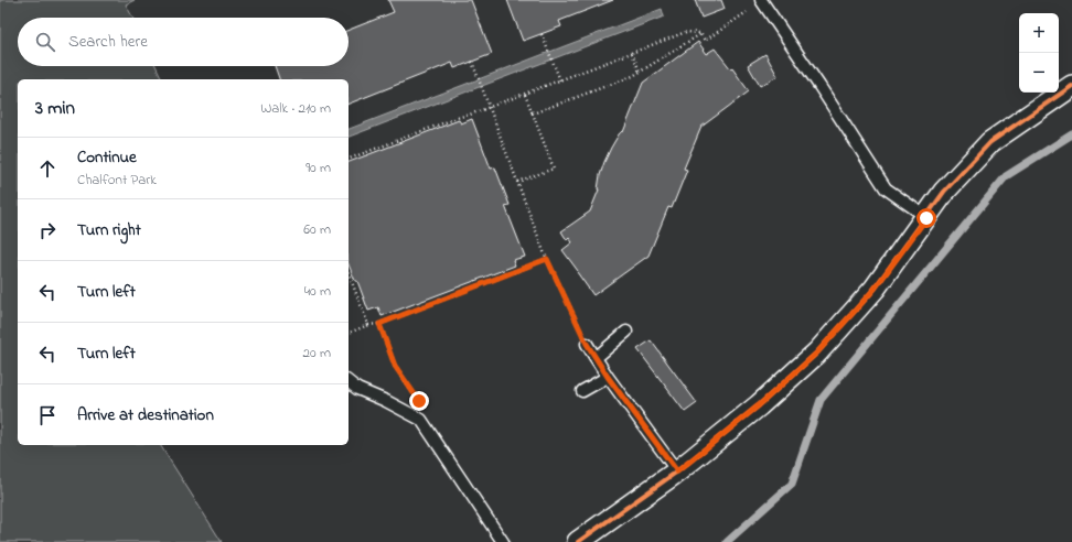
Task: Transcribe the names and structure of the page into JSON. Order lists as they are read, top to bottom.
{
  "page": {
    "map_buttons": ["+", "−"],
    "search": "Search here",
    "heading": ["3 min", "Walk · 210 m"],
    "list": [
      ["Continue", "Chalfont Park", "90 m"],
      ["Turn right", "60 m"],
      ["Turn left", "40 m"],
      ["Turn left", "20 m"],
      "Arrive at destination"
    ]
  }
}
